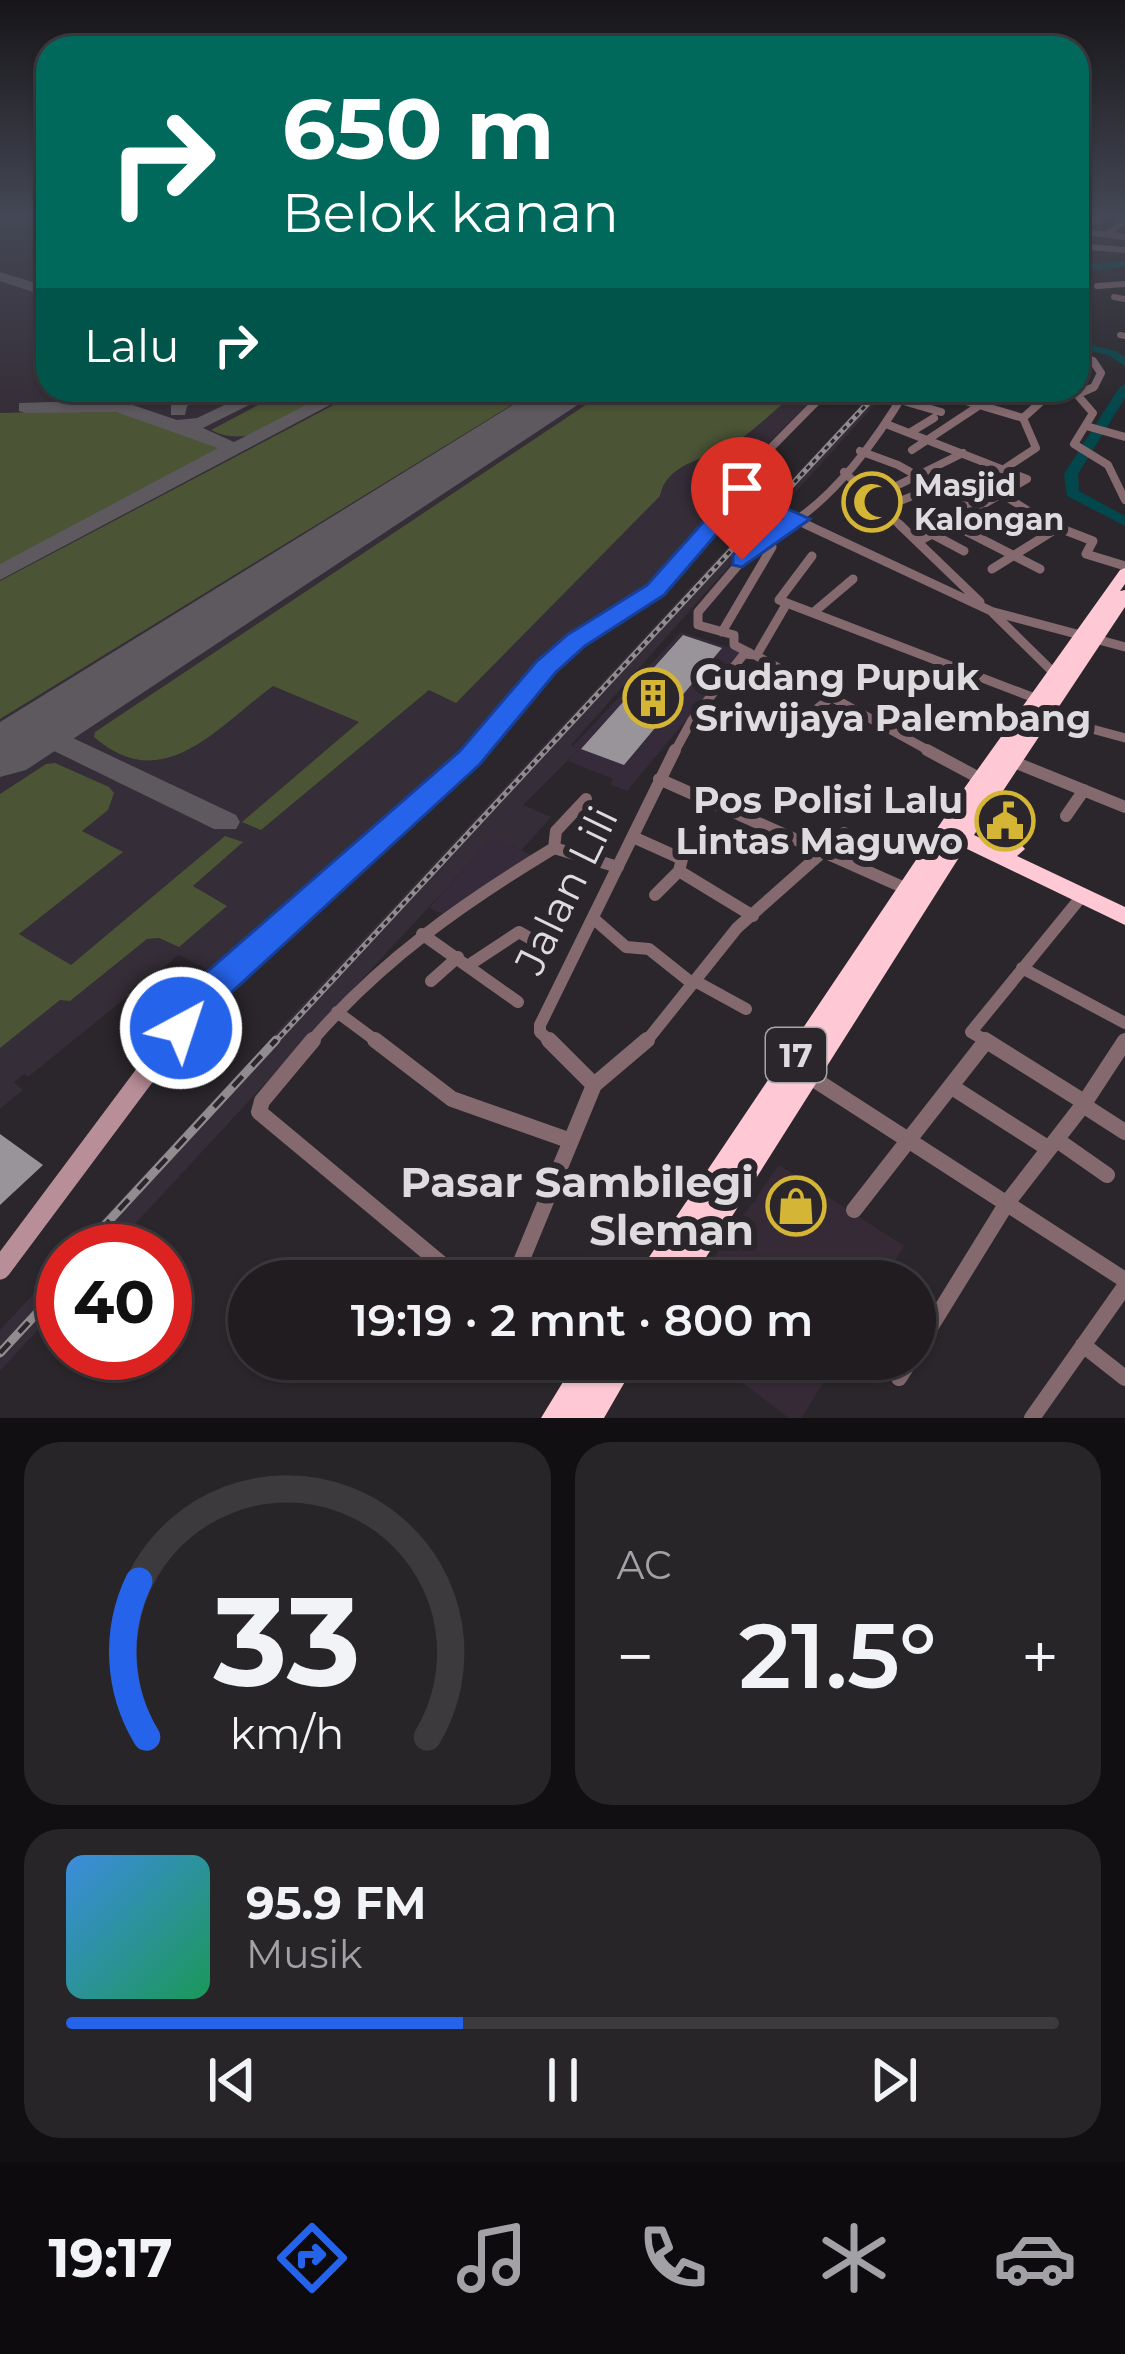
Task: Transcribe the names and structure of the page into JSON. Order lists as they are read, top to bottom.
{
  "streets": {
    "highway": ["17"],
    "street": ["Jalan Lili"]
  },
  "places": {
    "mosque": ["Masjid Kalongan"],
    "building": ["Gudang Pupuk Sriwijaya Palembang"],
    "public building": ["Pos Polisi Lalu Lintas Maguwo"],
    "shop": ["Pasar Sambilegi Sleman"]
  },
  "page": {
    "turn": ["650 m", "Belok kanan"],
    "then": "Lalu",
    "limit": "40",
    "trip": "19:19 · 2 mnt · 800 m",
    "tile": "AC",
    "heat": ["−", "21.5°", "+"],
    "song": ["95.9 FM", "Musik"],
    "tabs": "19:17",
    "gauge": ["33", "km/h"]
  }
}
